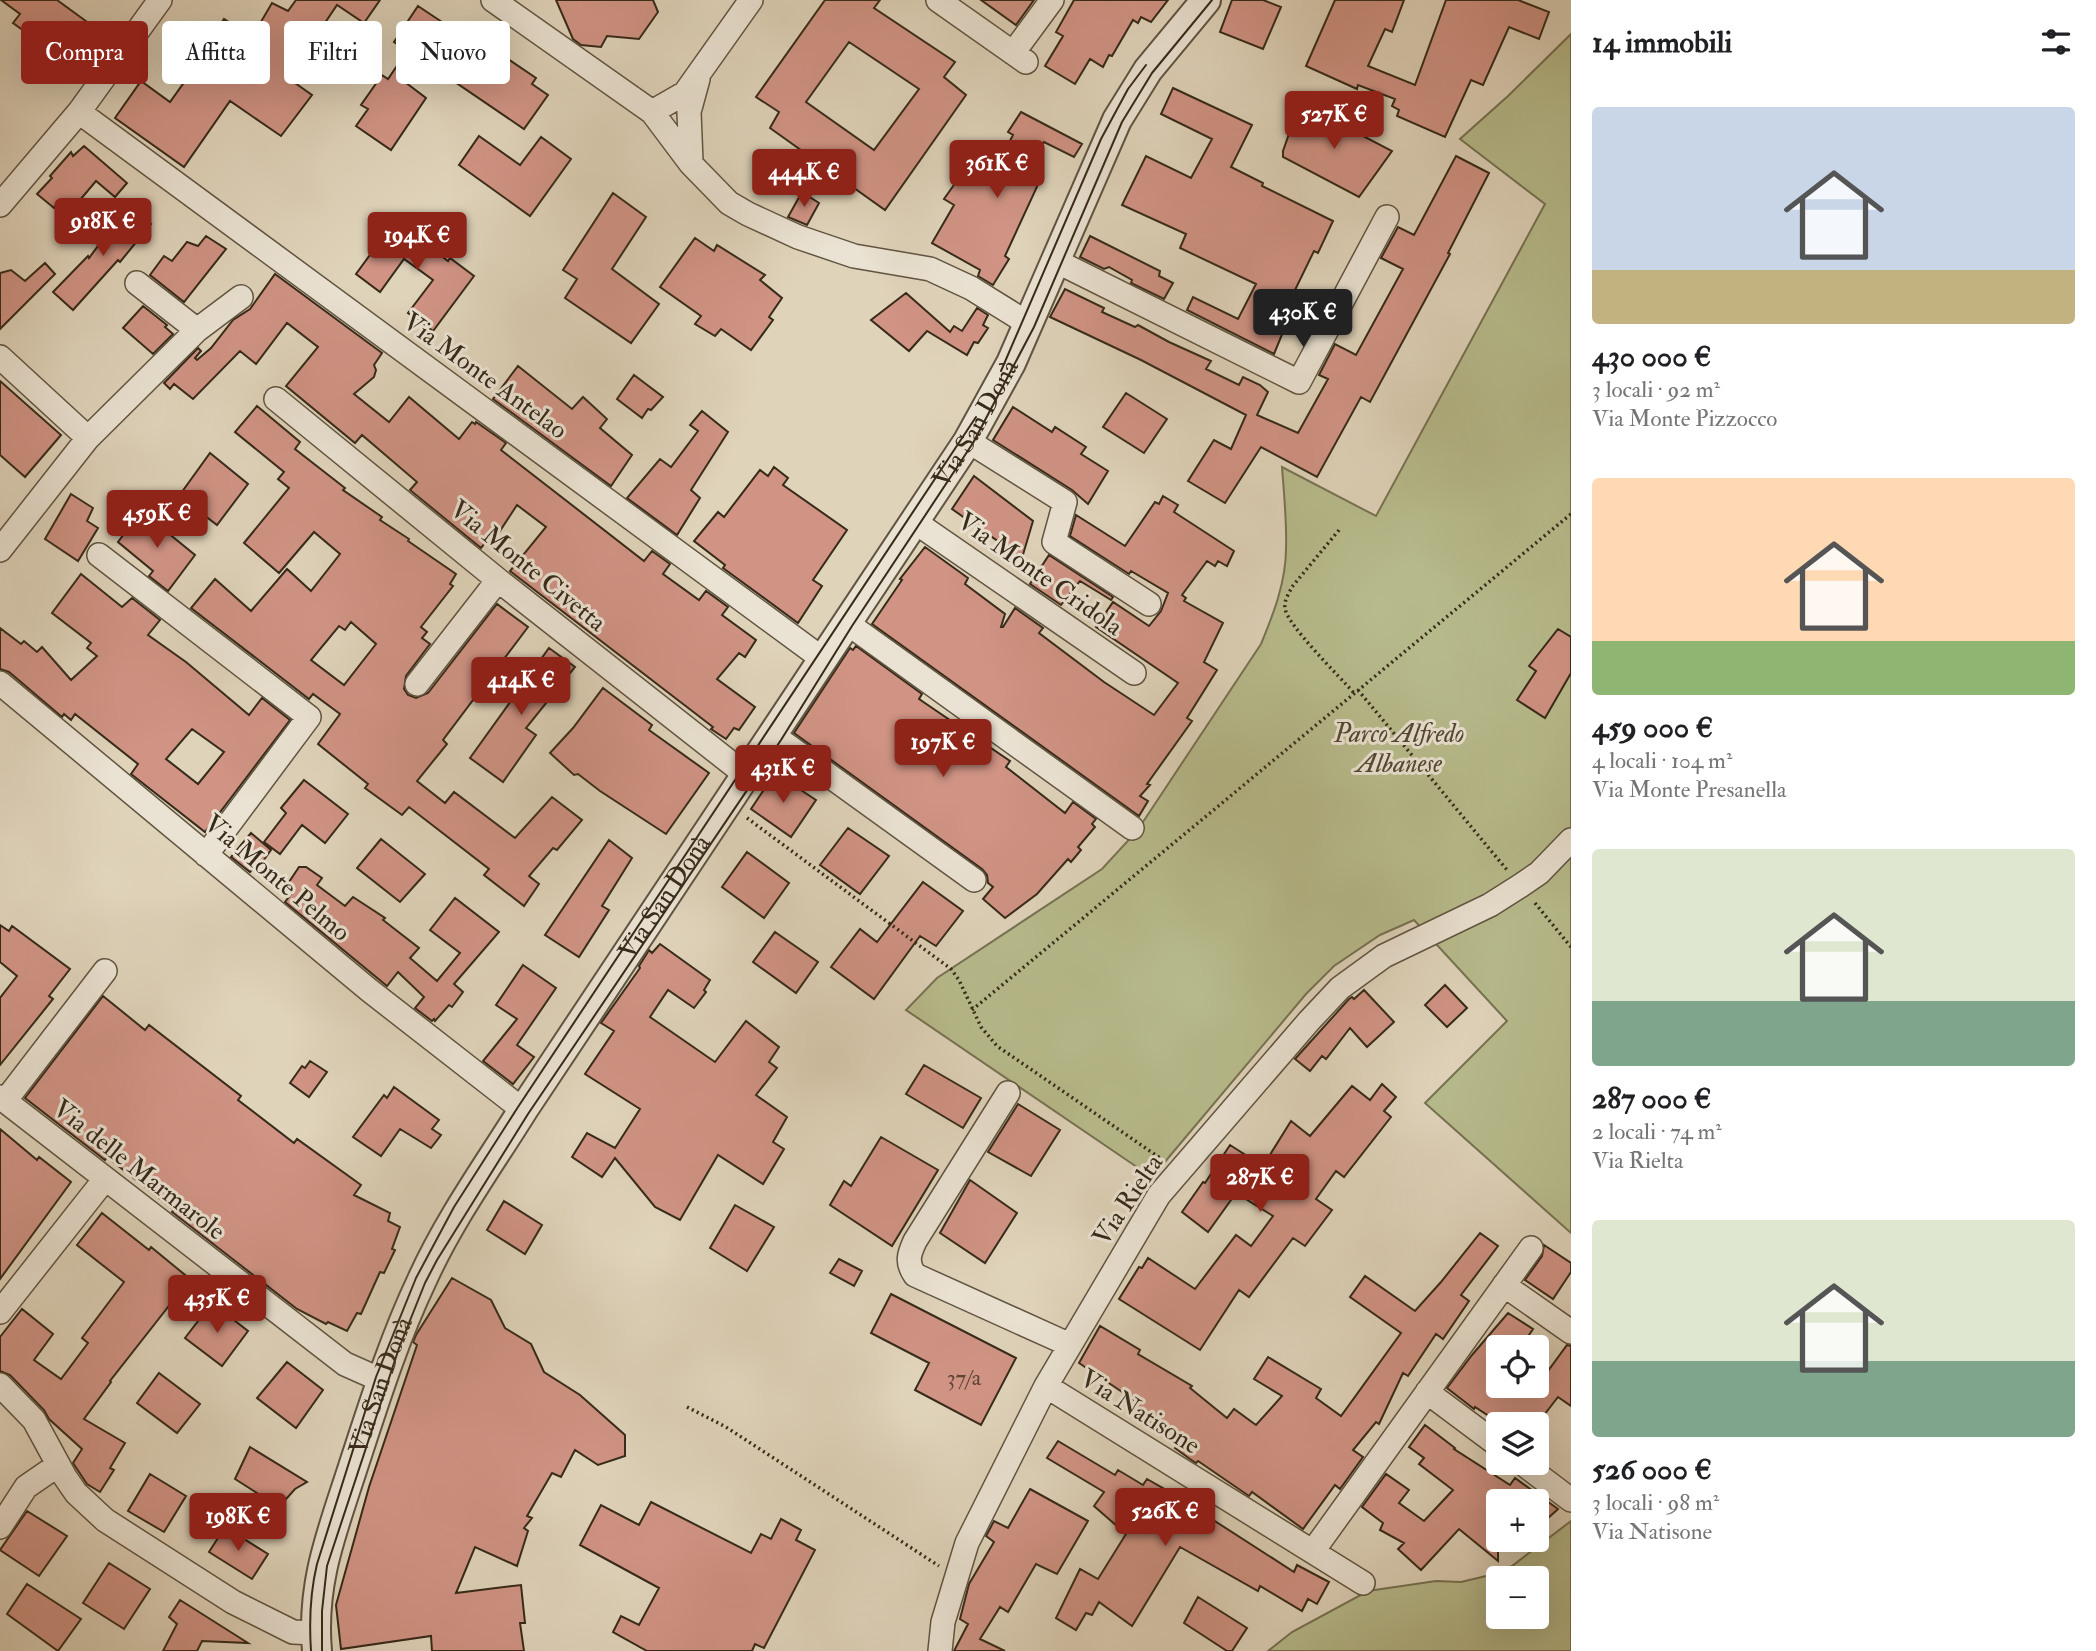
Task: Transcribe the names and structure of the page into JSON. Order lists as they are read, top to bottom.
{
  "streets": {
    "street": [
      "Via Monte Antelao",
      "Via San Donà",
      "Via Monte Civetta",
      "Via Monte Cridola",
      "Via Monte Pelmo",
      "Via delle Marmarole",
      "Via Rielta",
      "Via Natisone"
    ]
  },
  "crossings": [
    ["Via Monte Antelao", "Via San Donà"],
    ["Via San Donà", "Via Monte Civetta"],
    ["Via San Donà", "Via Monte Cridola"],
    ["Via San Donà", "Via Monte Pelmo"],
    ["Via San Donà", "Via delle Marmarole"],
    ["Via Rielta", "Via Natisone"]
  ],
  "parks": ["Parco Alfredo Albanese"],
  "house_numbers": ["37/a"],
  "page": {
    "heading": "14 immobili",
    "chip": [
      "Compra",
      "Affitta",
      "Filtri",
      "Nuovo"
    ],
    "list": [
      {
        "name": "430 000 €",
        "note": "3 locali · 92 m² · Via Monte Pizzocco"
      },
      {
        "name": "459 000 €",
        "note": "4 locali · 104 m² · Via Monte Presanella"
      },
      {
        "name": "287 000 €",
        "note": "2 locali · 74 m² · Via Rielta"
      },
      {
        "name": "526 000 €",
        "note": "3 locali · 98 m² · Via Natisone"
      }
    ],
    "price": [
      "527K €",
      "361K €",
      "444K €",
      "918K €",
      "194K €",
      "430K €",
      "459K €",
      "414K €",
      "197K €",
      "431K €",
      "287K €",
      "435K €",
      "526K €",
      "198K €"
    ],
    "map_buttons": ["+", "−"]
  }
}
